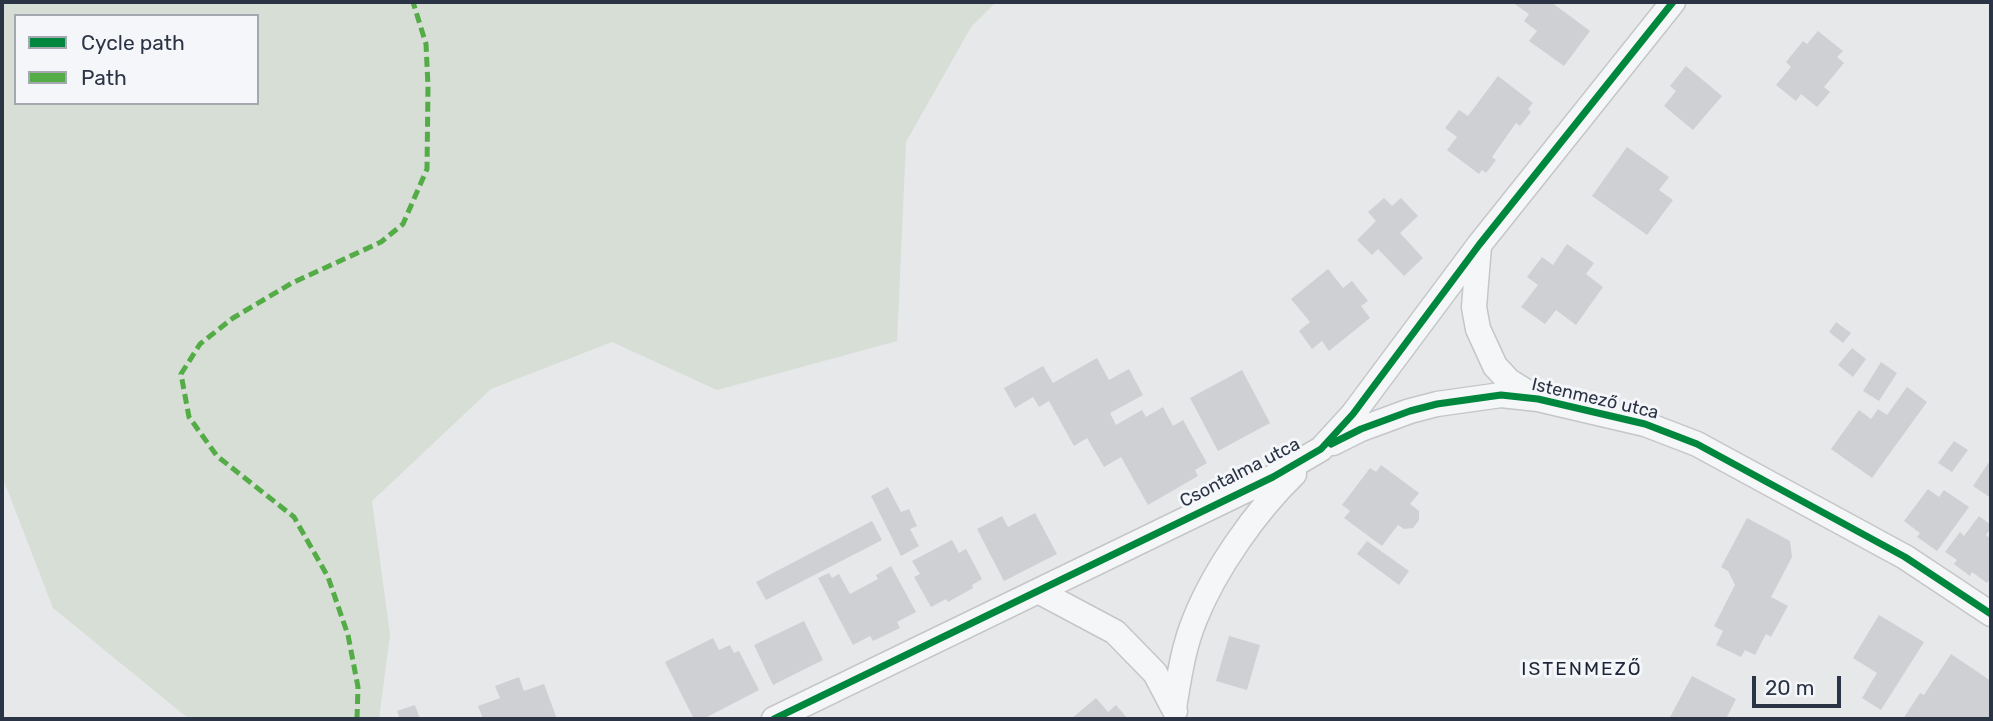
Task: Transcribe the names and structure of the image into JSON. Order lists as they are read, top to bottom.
{
  "streets": {
    "street": ["Istenmező utca", "Csontalma utca"]
  },
  "crossings": [
    ["Istenmező utca", "Csontalma utca"]
  ],
  "districts": ["ISTENMEZŐ"],
  "legend": ["Cycle path", "Path"],
  "scale_bar": "20 m"
}
